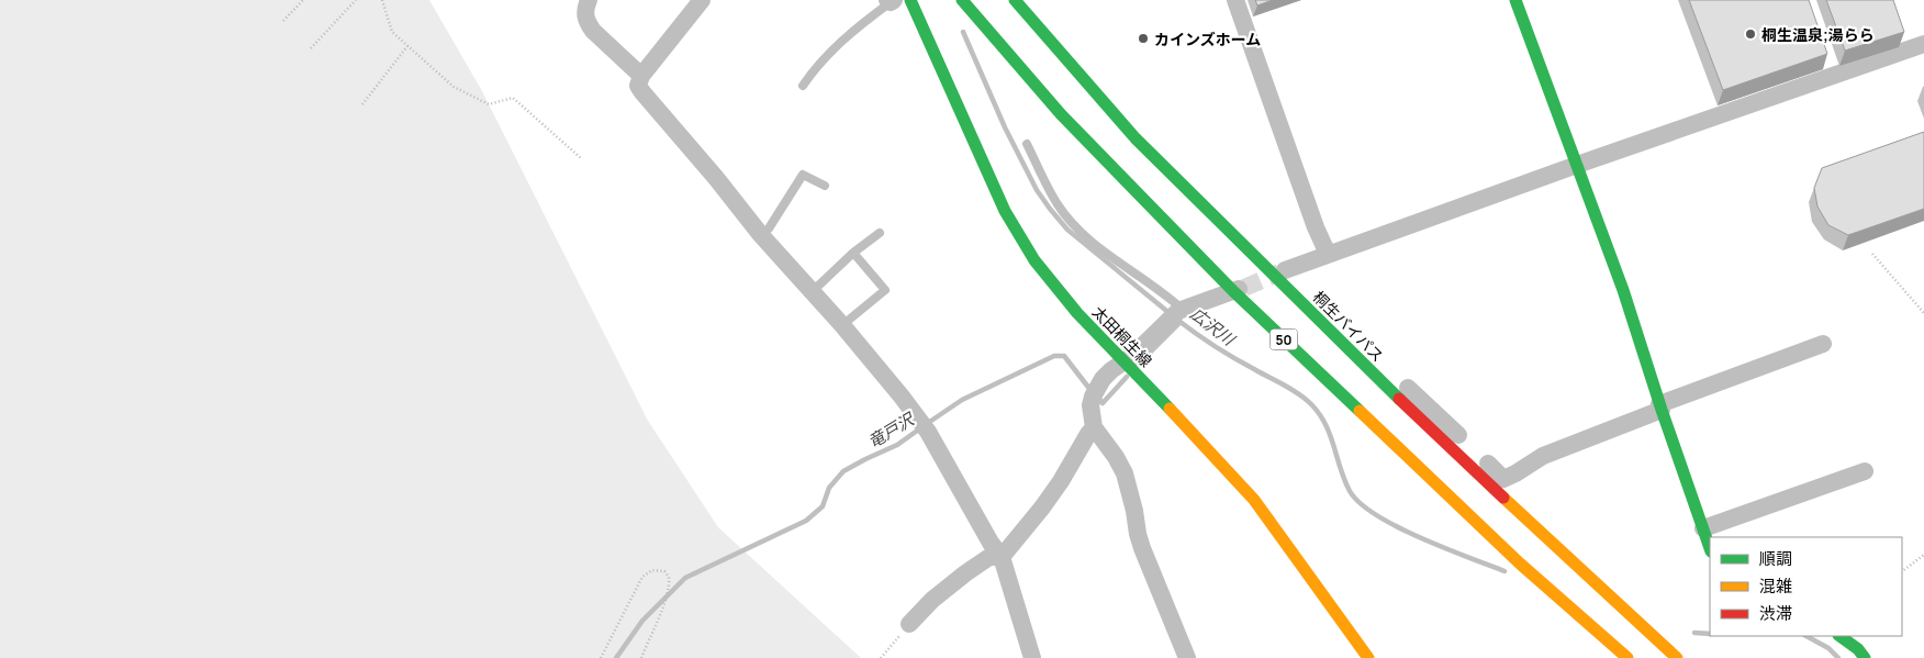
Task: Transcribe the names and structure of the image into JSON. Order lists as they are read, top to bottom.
{
  "streets": {
    "main road": ["桐生バイパス", "太田桐生線", "50"]
  },
  "crossings": [
    ["桐生バイパス", "50"]
  ],
  "water": ["広沢川", "竜戸沢"],
  "places": ["桐生温泉;湯らら", "カインズホーム"],
  "legend": ["順調", "混雑", "渋滞"]
}
